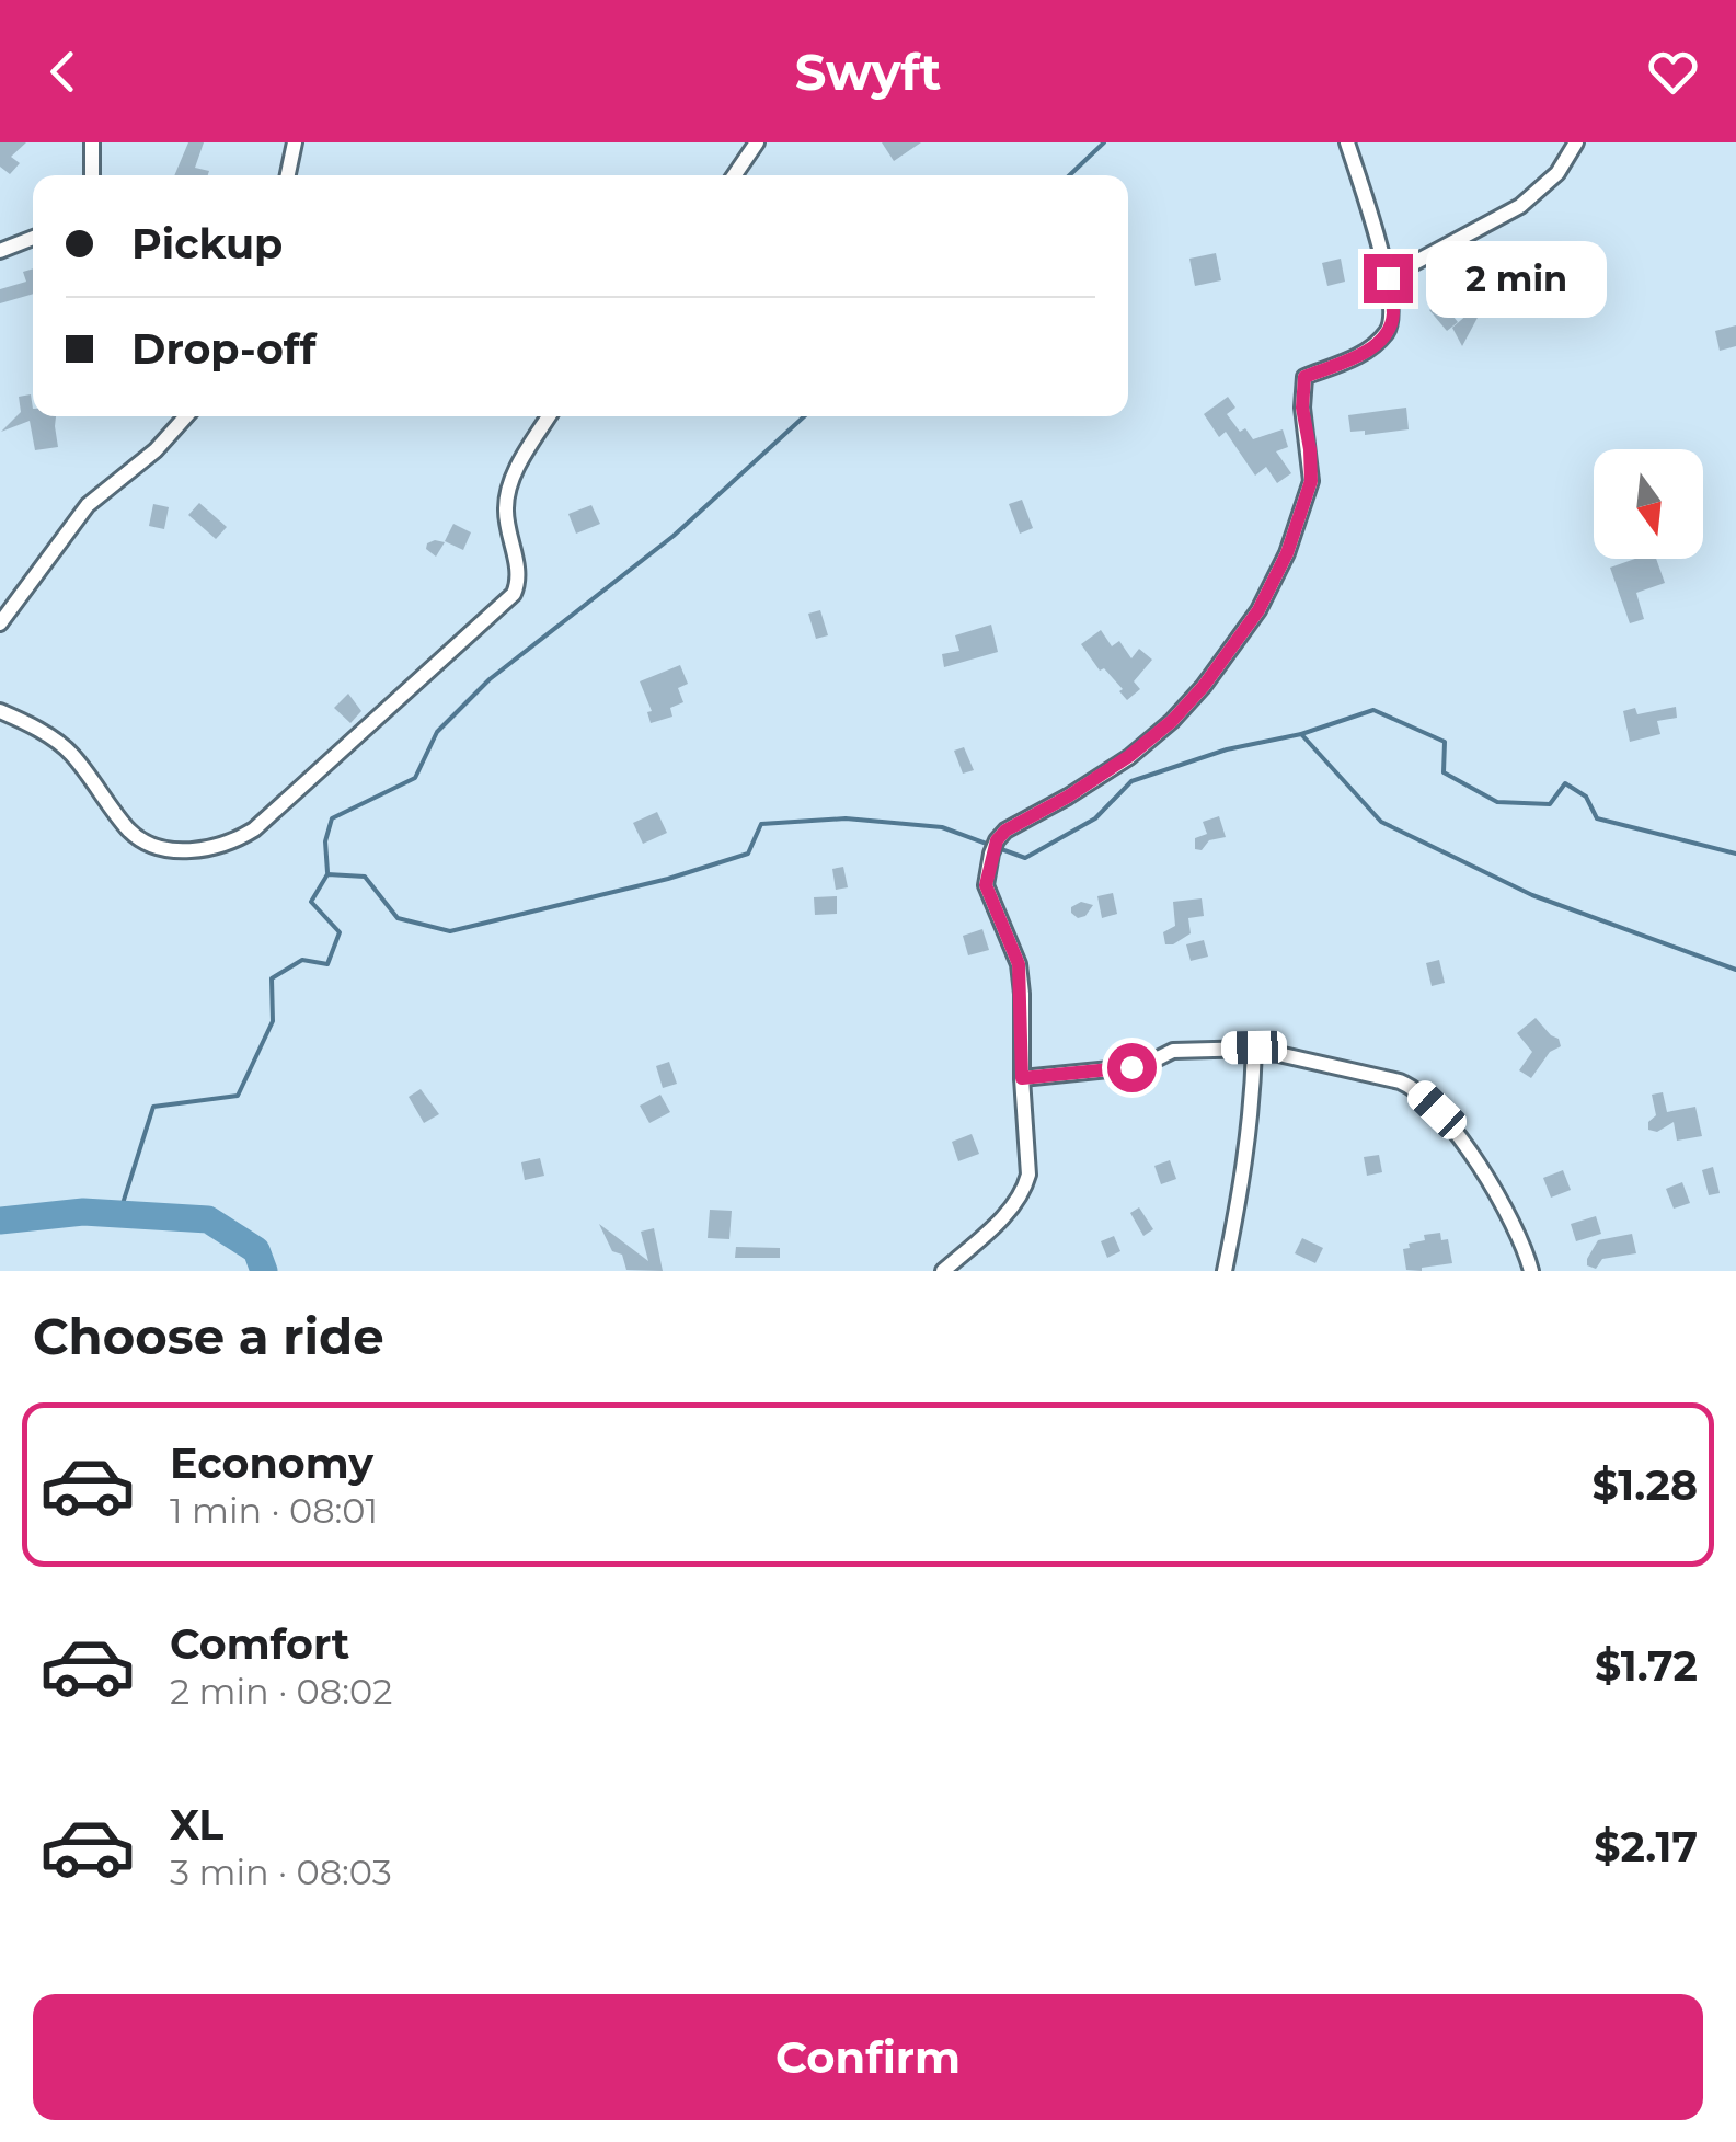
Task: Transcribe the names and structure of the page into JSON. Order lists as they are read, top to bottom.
{
  "north": "bottom",
  "page": {
    "header": "Swyft",
    "banner": ["Pickup", "Drop-off"],
    "bubble": "2 min",
    "heading": "Choose a ride",
    "list": [
      {
        "name": "Economy",
        "note": "1 min · 08:01",
        "value": "$1.28"
      },
      {
        "name": "Comfort",
        "note": "2 min · 08:02",
        "value": "$1.72"
      },
      {
        "name": "XL",
        "note": "3 min · 08:03",
        "value": "$2.17"
      }
    ],
    "buttons": "Confirm"
  }
}
